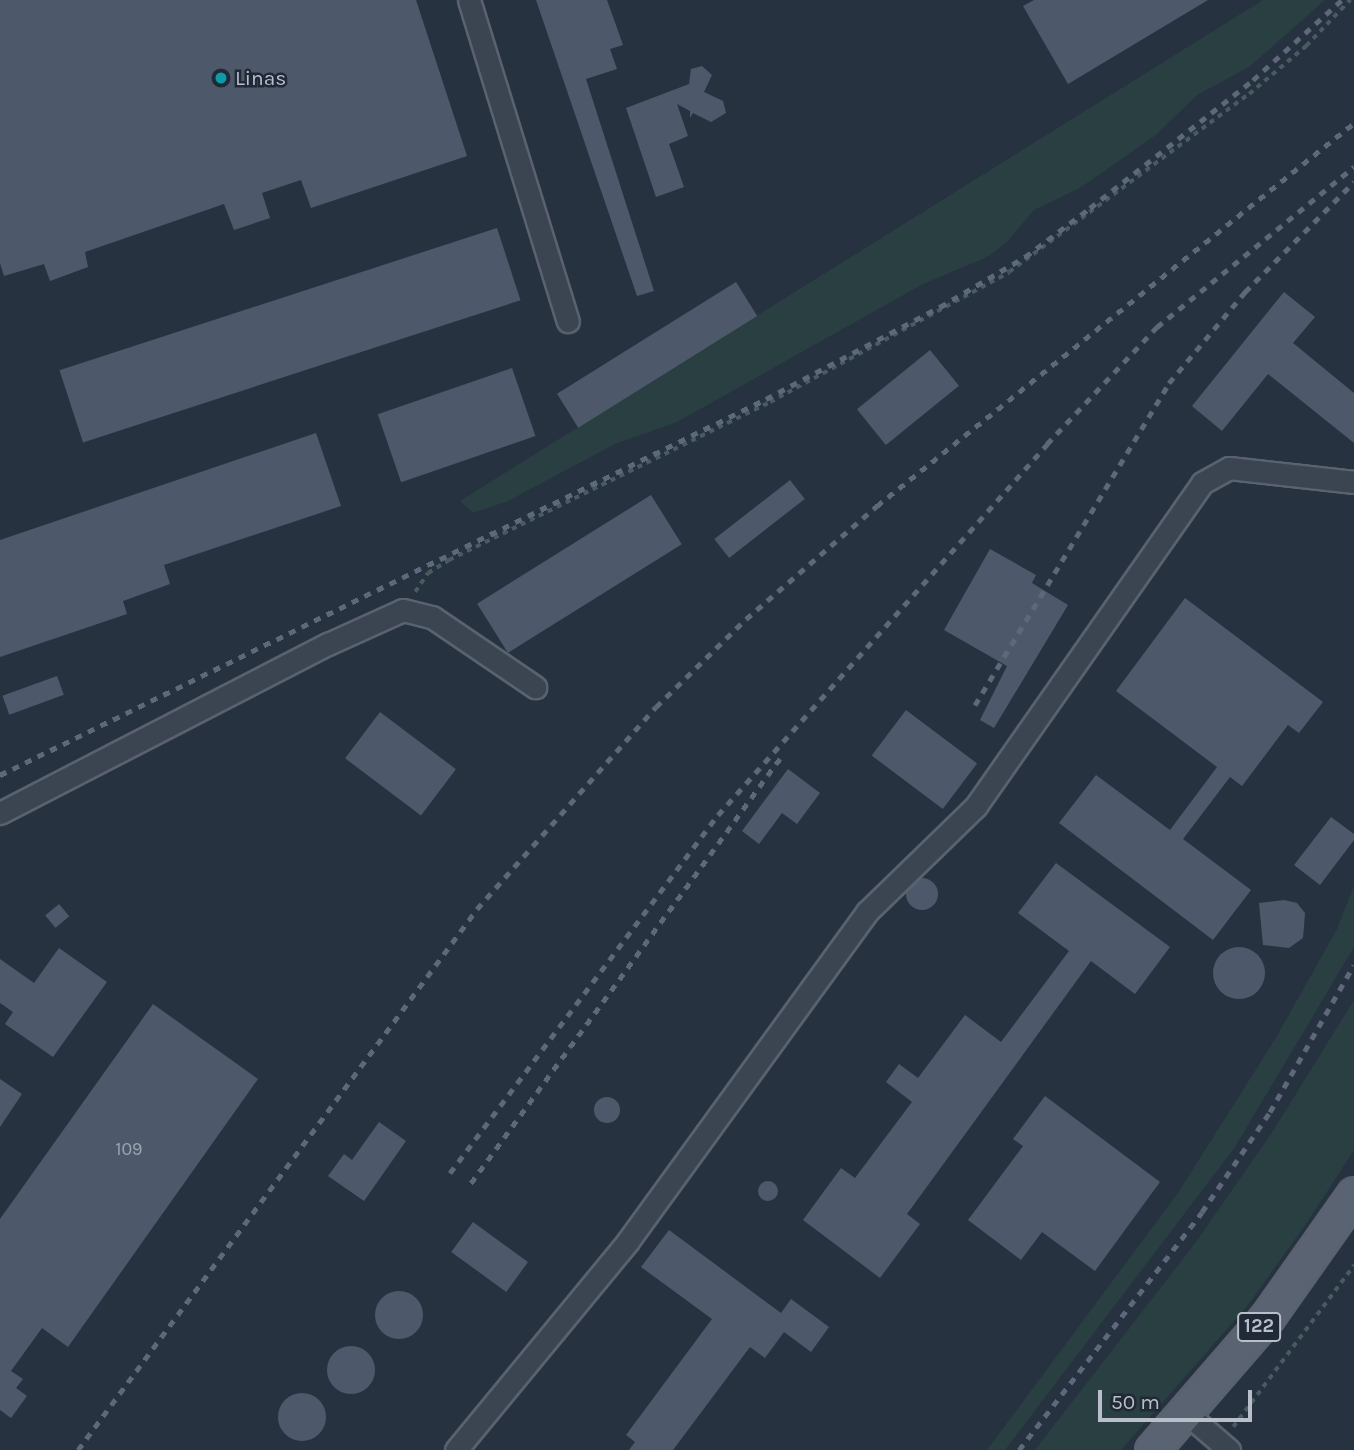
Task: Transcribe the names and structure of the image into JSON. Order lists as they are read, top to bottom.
{
  "streets": {
    "main road": ["122"]
  },
  "places": ["Linas"],
  "house_numbers": ["109"],
  "scale_bar": "50 m"
}
